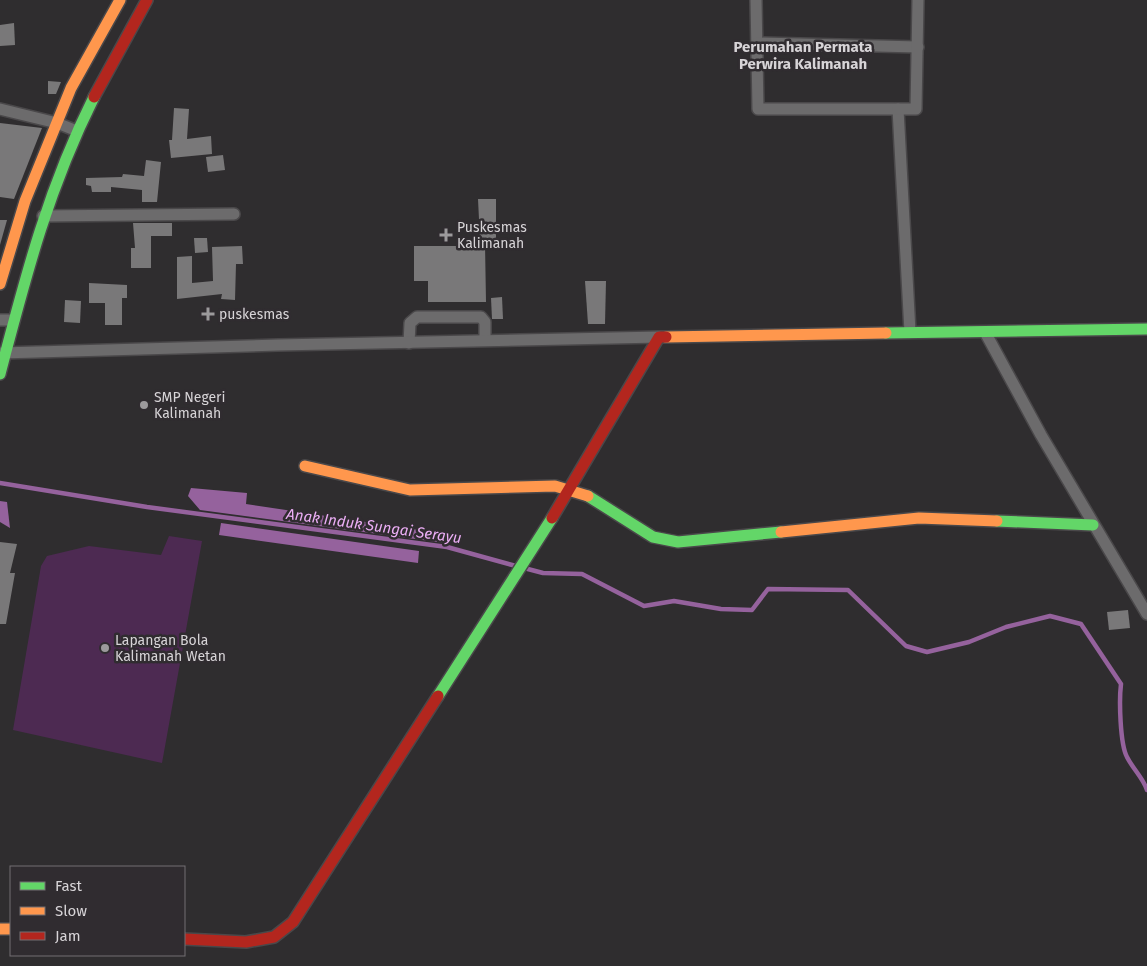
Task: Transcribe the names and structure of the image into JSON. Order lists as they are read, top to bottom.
{
  "districts": ["Perumahan Permata Perwira Kalimanah"],
  "water": ["Anak Induk Sungai Serayu"],
  "places": {
    "health": ["Puskesmas Kalimanah", "puskesmas"],
    "other": ["SMP Negeri Kalimanah", "Lapangan Bola Kalimanah Wetan"]
  },
  "legend": ["Fast", "Slow", "Jam"]
}
